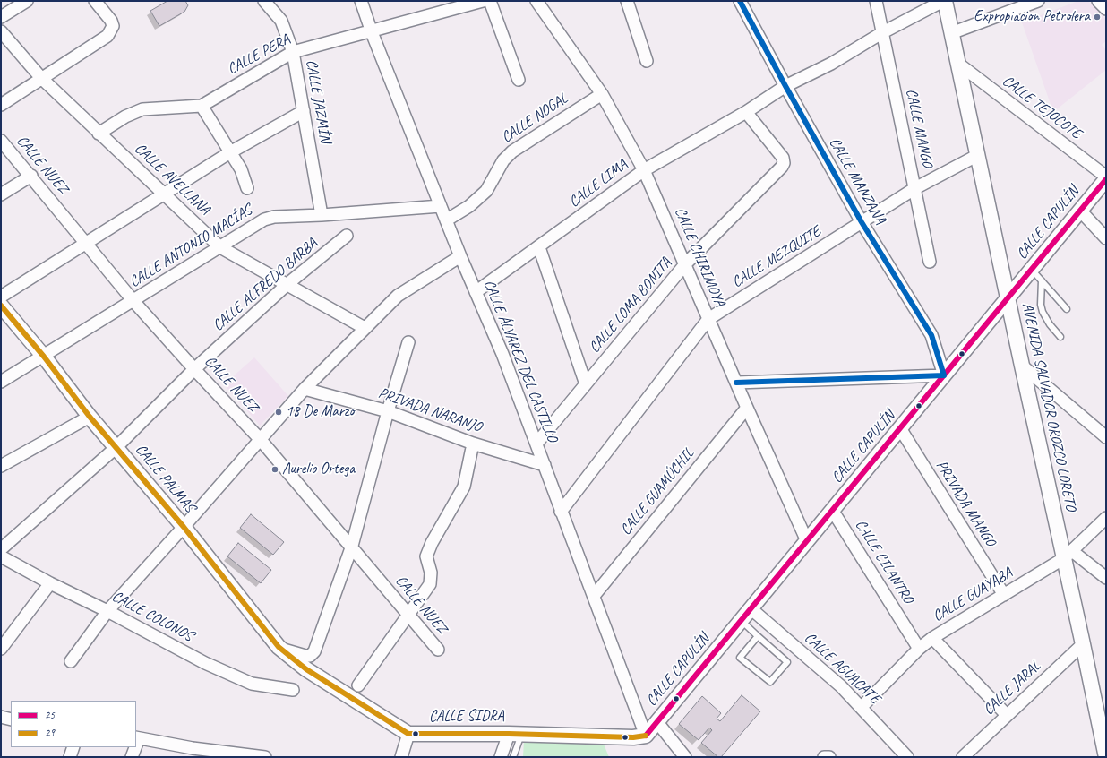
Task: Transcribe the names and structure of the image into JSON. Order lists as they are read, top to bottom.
{
  "streets": {
    "street": [
      "CALLE PERA",
      "CALLE JAZMÍN",
      "CALLE TEJOCOTE",
      "CALLE NOGAL",
      "CALLE MANGO",
      "CALLE NUEZ",
      "CALLE AVELLANA",
      "CALLE MANZANA",
      "CALLE LIMA",
      "CALLE CAPULÍN",
      "CALLE ANTONIO MACÍAS",
      "CALLE CHIRIMOYA",
      "CALLE MEZQUITE",
      "CALLE ALFREDO BARBA",
      "CALLE LOMA BONITA",
      "CALLE ÁLVAREZ DEL CASTILLO",
      "AVENIDA SALVADOR OROZCO LORETO",
      "PRIVADA NARANJO",
      "CALLE PALMAS",
      "CALLE GUAMÚCHIL",
      "PRIVADA MANGO",
      "CALLE CILANTRO",
      "CALLE GUAYABA",
      "CALLE COLONOS",
      "CALLE AGUACATE",
      "CALLE JARAL",
      "CALLE SIDRA"
    ]
  },
  "crossings": [
    ["CALLE PERA", "CALLE JAZMÍN"],
    ["CALLE PERA", "CALLE AVELLANA"],
    ["CALLE PERA", "CALLE ÁLVAREZ DEL CASTILLO"],
    ["CALLE JAZMÍN", "CALLE ANTONIO MACÍAS"],
    ["CALLE TEJOCOTE", "CALLE CAPULÍN"],
    ["CALLE TEJOCOTE", "AVENIDA SALVADOR OROZCO LORETO"],
    ["CALLE NOGAL", "CALLE CHIRIMOYA"],
    ["CALLE NOGAL", "CALLE ÁLVAREZ DEL CASTILLO"],
    ["CALLE MANGO", "CALLE LIMA"],
    ["CALLE MANGO", "CALLE MEZQUITE"],
    ["CALLE NUEZ", "CALLE ANTONIO MACÍAS"],
    ["CALLE NUEZ", "CALLE ALFREDO BARBA"],
    ["CALLE AVELLANA", "CALLE ANTONIO MACÍAS"],
    ["CALLE AVELLANA", "CALLE ALFREDO BARBA"],
    ["CALLE MANZANA", "CALLE LIMA"],
    ["CALLE MANZANA", "CALLE CAPULÍN"],
    ["CALLE MANZANA", "CALLE MEZQUITE"],
    ["CALLE LIMA", "CALLE CHIRIMOYA"],
    ["CALLE LIMA", "CALLE LOMA BONITA"],
    ["CALLE LIMA", "CALLE ÁLVAREZ DEL CASTILLO"],
    ["CALLE LIMA", "AVENIDA SALVADOR OROZCO LORETO"],
    ["CALLE CAPULÍN", "CALLE CHIRIMOYA"],
    ["CALLE CAPULÍN", "CALLE ÁLVAREZ DEL CASTILLO"],
    ["CALLE CAPULÍN", "AVENIDA SALVADOR OROZCO LORETO"],
    ["CALLE CAPULÍN", "PRIVADA MANGO"],
    ["CALLE CAPULÍN", "CALLE CILANTRO"],
    ["CALLE CAPULÍN", "CALLE AGUACATE"],
    ["CALLE CAPULÍN", "CALLE SIDRA"],
    ["CALLE ANTONIO MACÍAS", "CALLE ÁLVAREZ DEL CASTILLO"],
    ["CALLE ANTONIO MACÍAS", "CALLE PALMAS"],
    ["CALLE CHIRIMOYA", "CALLE MEZQUITE"],
    ["CALLE CHIRIMOYA", "CALLE LOMA BONITA"],
    ["CALLE CHIRIMOYA", "CALLE GUAMÚCHIL"],
    ["CALLE MEZQUITE", "CALLE ÁLVAREZ DEL CASTILLO"],
    ["CALLE MEZQUITE", "AVENIDA SALVADOR OROZCO LORETO"],
    ["CALLE ALFREDO BARBA", "CALLE PALMAS"],
    ["CALLE LOMA BONITA", "CALLE ÁLVAREZ DEL CASTILLO"],
    ["CALLE ÁLVAREZ DEL CASTILLO", "PRIVADA NARANJO"],
    ["CALLE ÁLVAREZ DEL CASTILLO", "CALLE GUAMÚCHIL"],
    ["CALLE ÁLVAREZ DEL CASTILLO", "CALLE SIDRA"],
    ["AVENIDA SALVADOR OROZCO LORETO", "CALLE GUAYABA"],
    ["AVENIDA SALVADOR OROZCO LORETO", "CALLE JARAL"],
    ["CALLE PALMAS", "CALLE SIDRA"],
    ["PRIVADA MANGO", "CALLE GUAYABA"],
    ["CALLE CILANTRO", "CALLE GUAYABA"],
    ["CALLE GUAYABA", "CALLE AGUACATE"]
  ],
  "places": ["Expropiacion Petrolera", "18 De Marzo", "Aurelio Ortega"],
  "lines": ["transit line 25", "transit line 29"],
  "legend": ["25", "29"]
}
